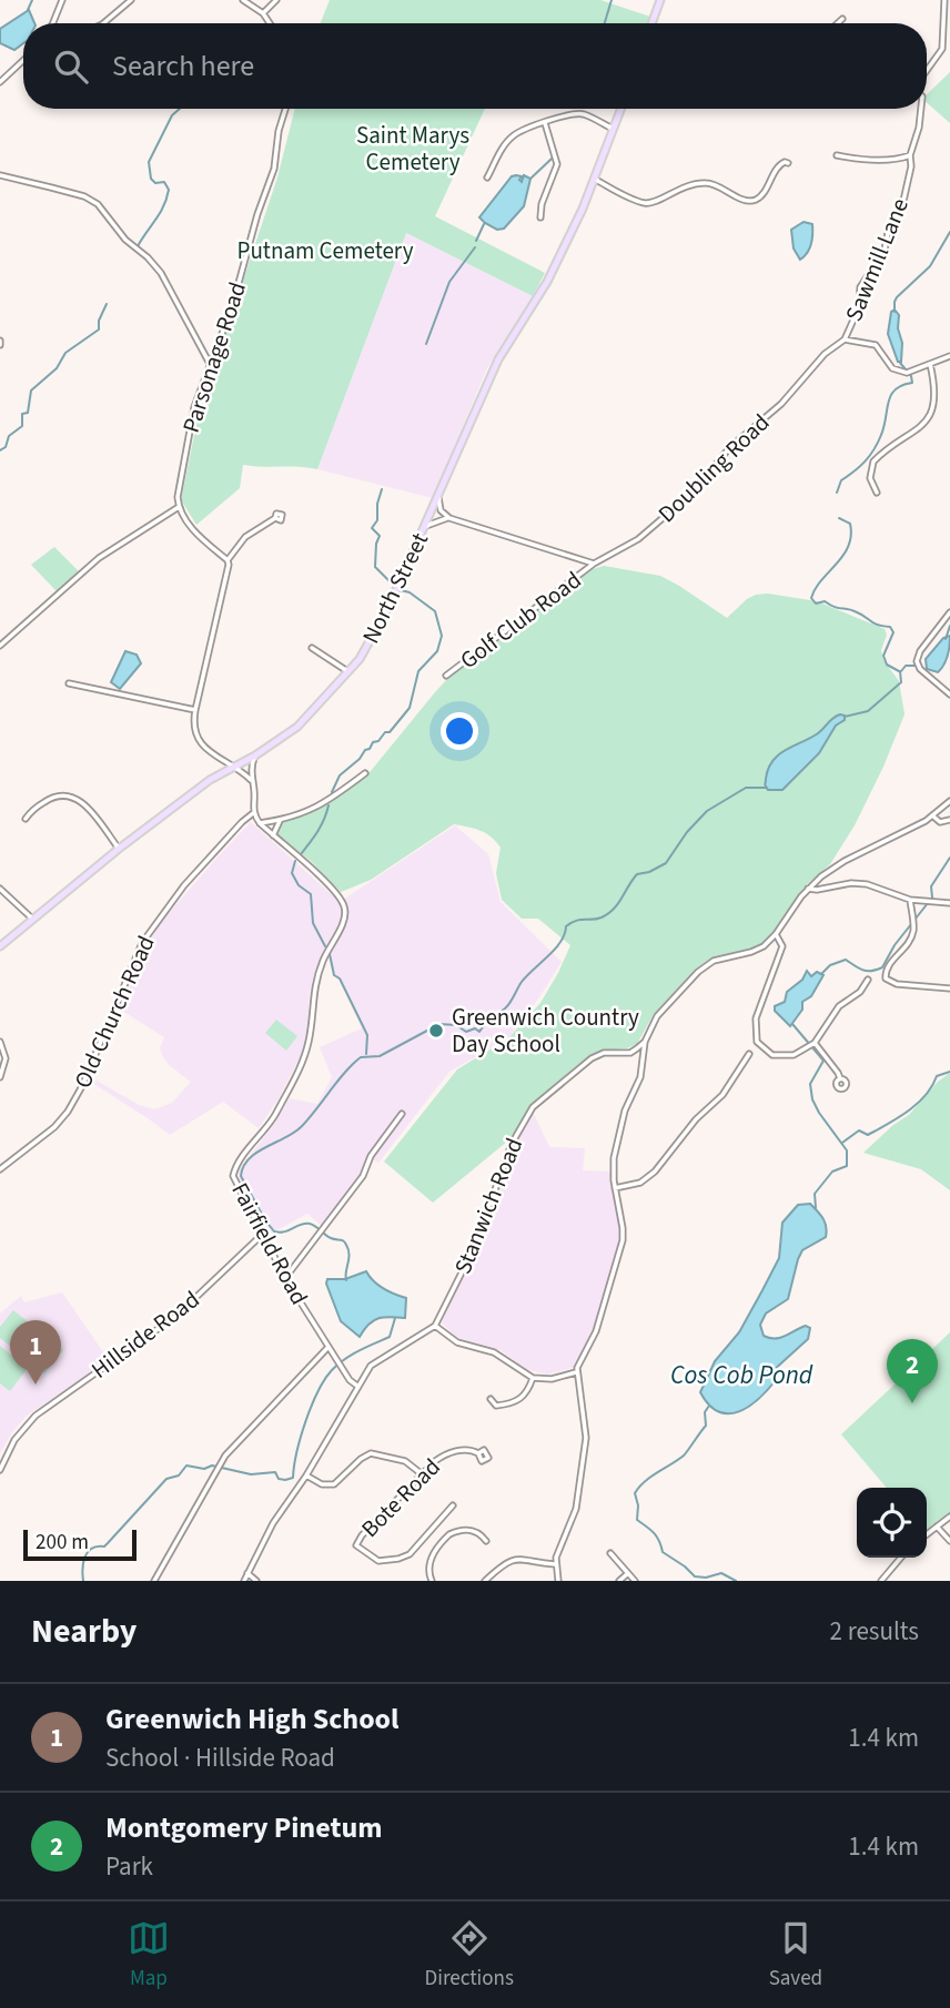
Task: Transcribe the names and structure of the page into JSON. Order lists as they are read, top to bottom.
{
  "streets": {
    "main road": ["North Street"],
    "street": [
      "Sawmill Lane",
      "Parsonage Road",
      "Doubling Road",
      "Golf Club Road",
      "Old Church Road",
      "Stanwich Road",
      "Fairfield Road",
      "Hillside Road",
      "Bote Road"
    ]
  },
  "crossings": [
    ["Sawmill Lane", "Doubling Road"],
    ["Doubling Road", "Golf Club Road"],
    ["North Street", "Fairfield Road"],
    ["Old Church Road", "Fairfield Road"],
    ["Fairfield Road", "Hillside Road"]
  ],
  "water": ["Cos Cob Pond"],
  "parks": ["Saint Marys Cemetery", "Putnam Cemetery"],
  "places": ["Greenwich Country Day School"],
  "scale_bar": "200 m",
  "page": {
    "search": "Search here",
    "pins": ["1", "2"],
    "scale": "200 m",
    "heading": ["Nearby", "2 results"],
    "list": [
      {
        "mark": "1",
        "name": "Greenwich High School",
        "note": "School · Hillside Road",
        "value": "1.4 km"
      },
      {
        "mark": "2",
        "name": "Montgomery Pinetum",
        "note": "Park",
        "value": "1.4 km"
      }
    ],
    "nav": ["Map", "Directions", "Saved"]
  }
}
